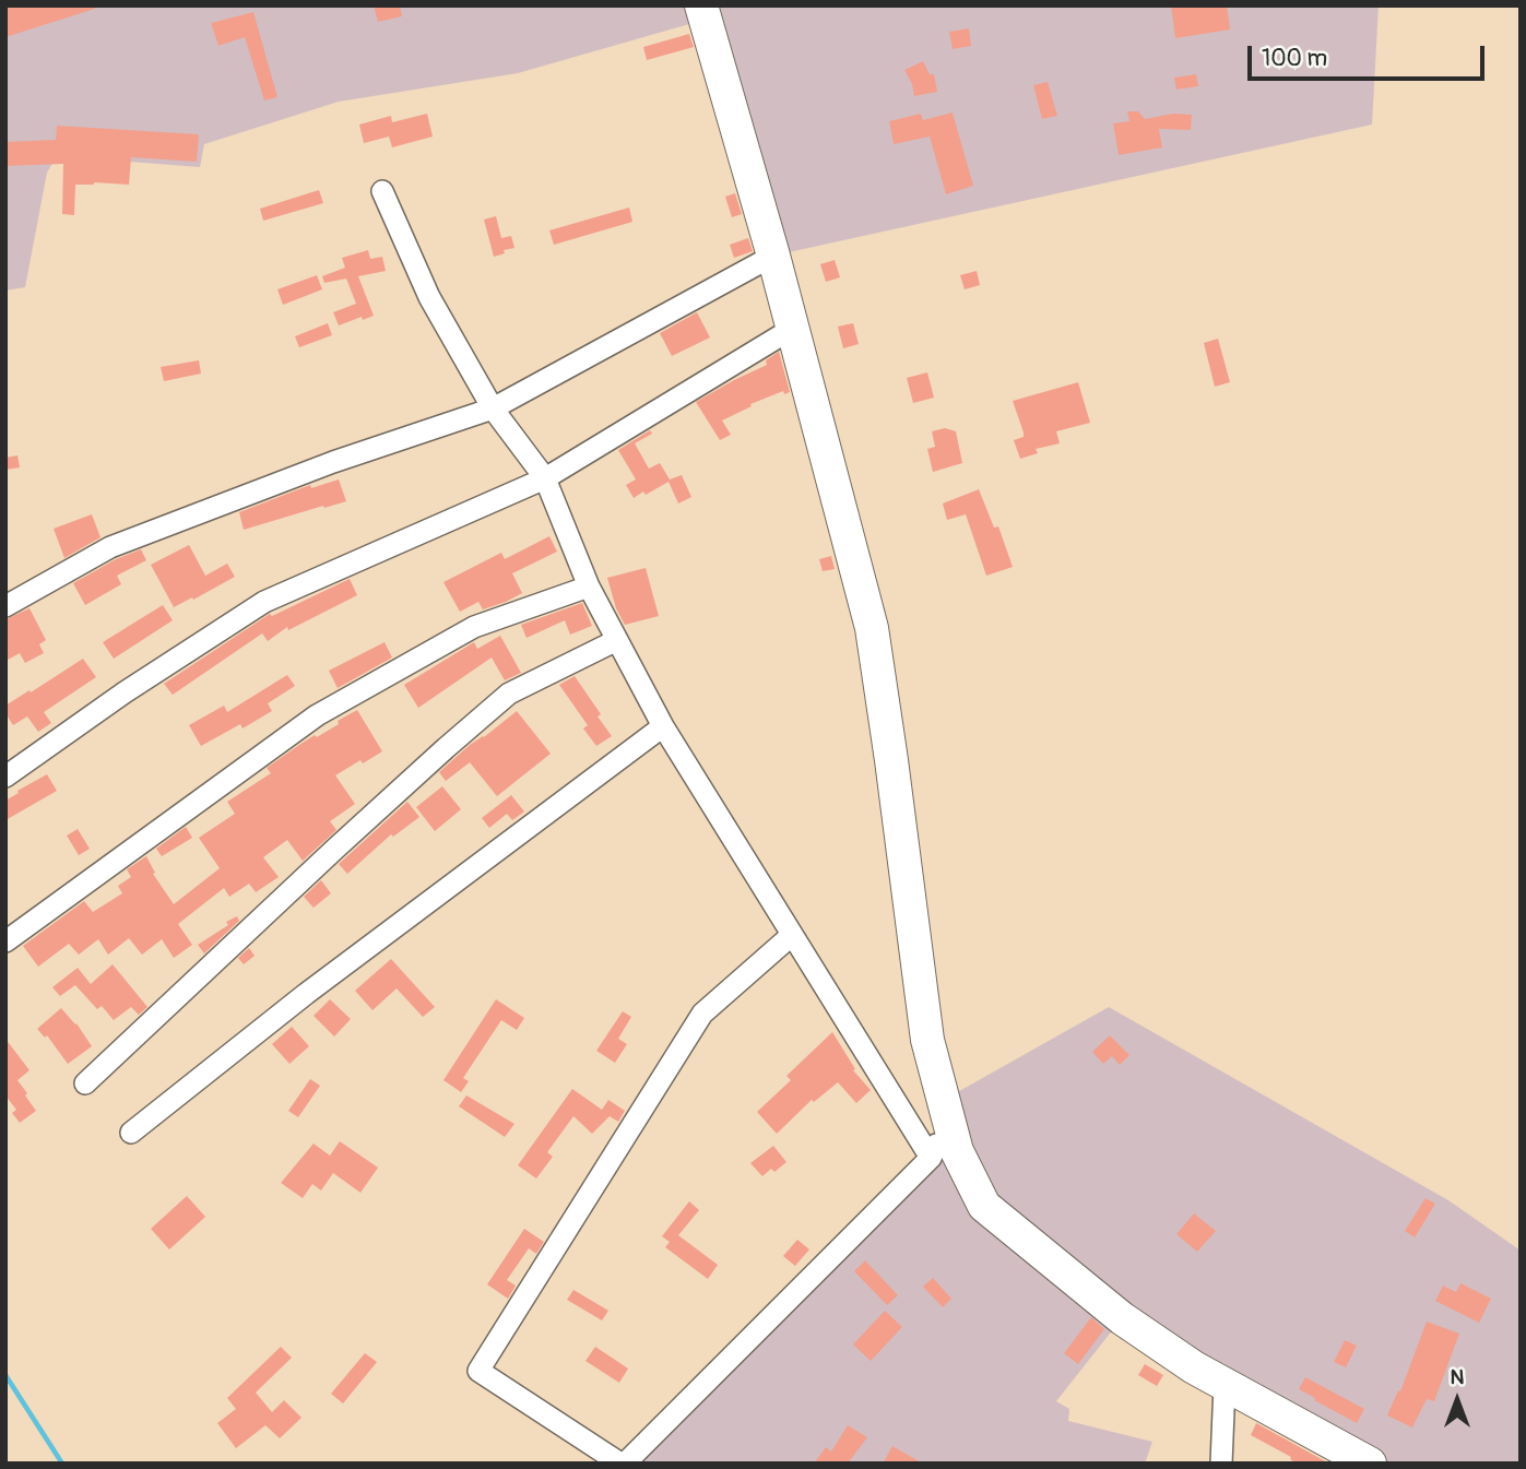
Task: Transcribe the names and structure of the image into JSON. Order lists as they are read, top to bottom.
{
  "scale_bar": "100 m",
  "north": "top"
}
